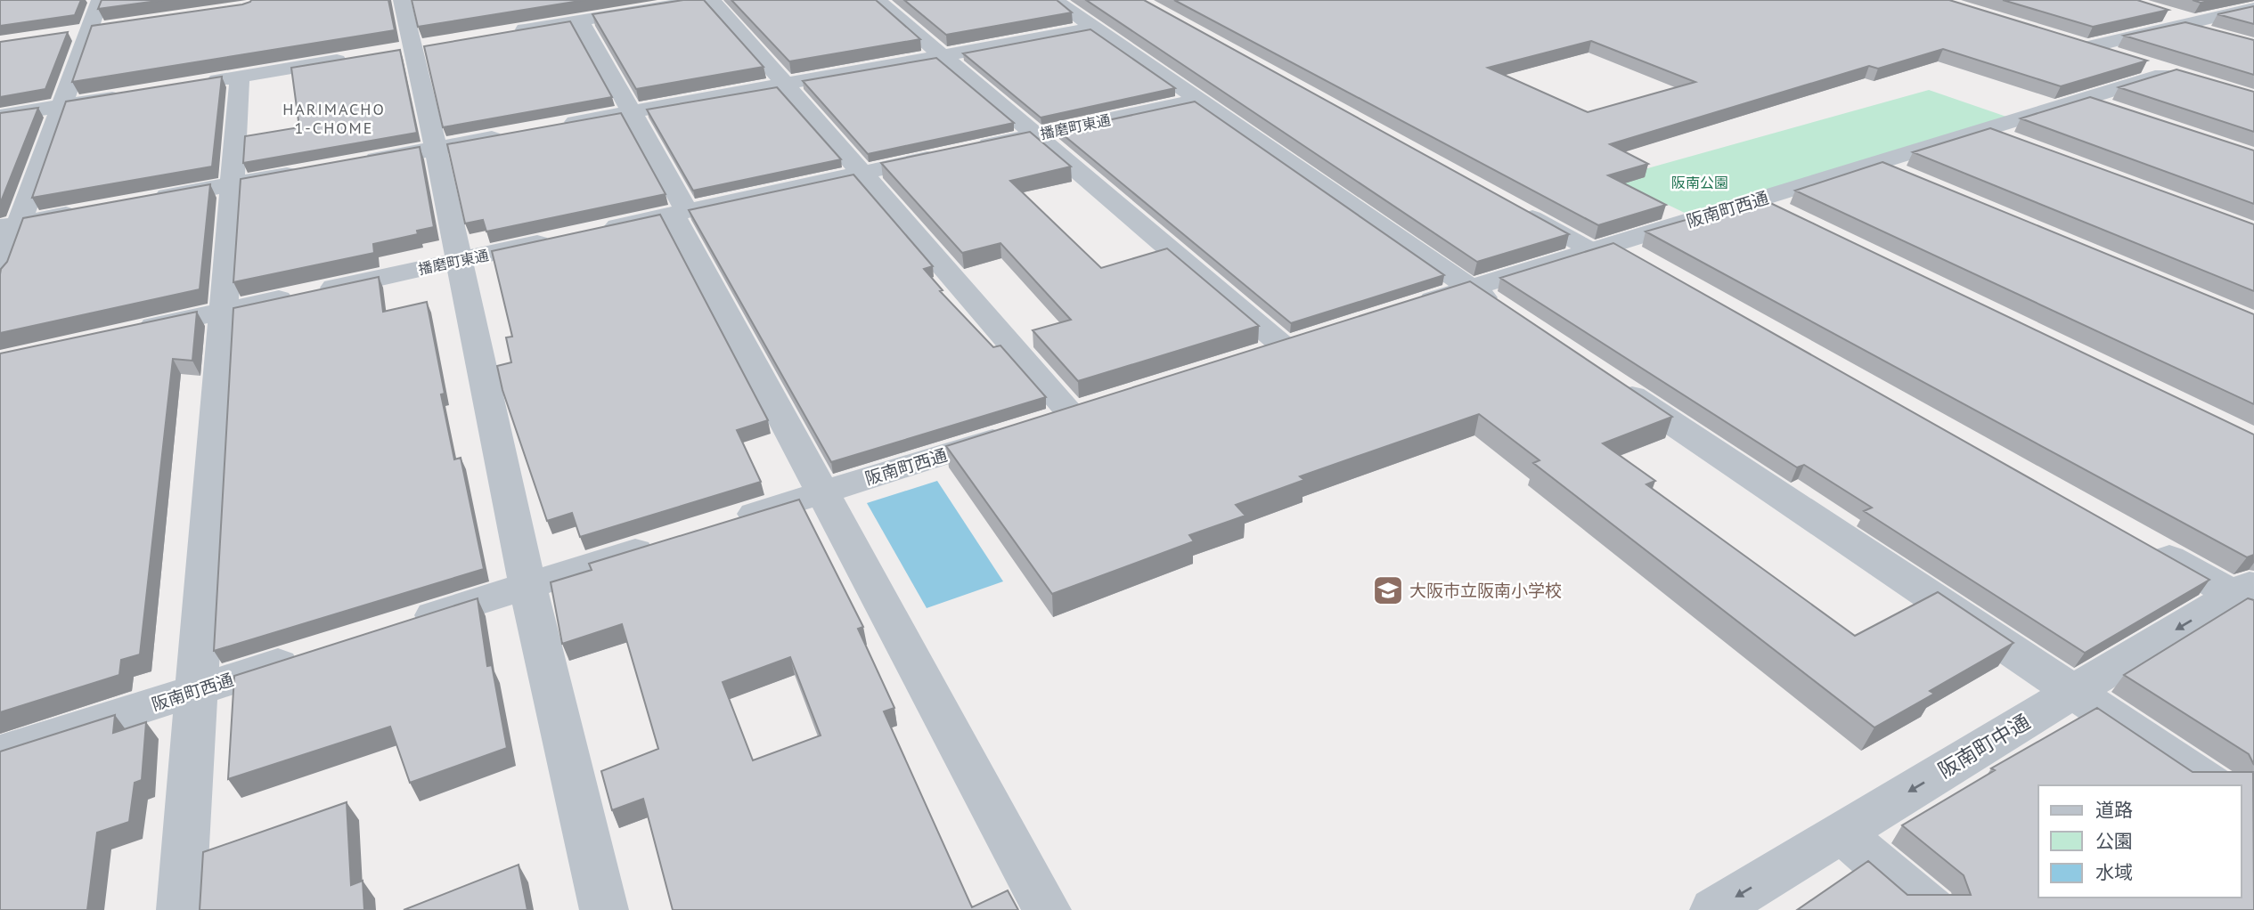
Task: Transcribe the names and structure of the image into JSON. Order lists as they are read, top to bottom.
{
  "streets": {
    "street": ["播磨町東通", "阪南町西通", "阪南町中通"]
  },
  "crossings": [
    ["播磨町東通", "阪南町西通"]
  ],
  "one_way": ["阪南町中通"],
  "districts": ["HARIMACHO 1-CHOME"],
  "parks": ["阪南公園"],
  "places": {
    "school or university": ["大阪市立阪南小学校"]
  },
  "legend": ["道路", "公園", "水域"]
}
